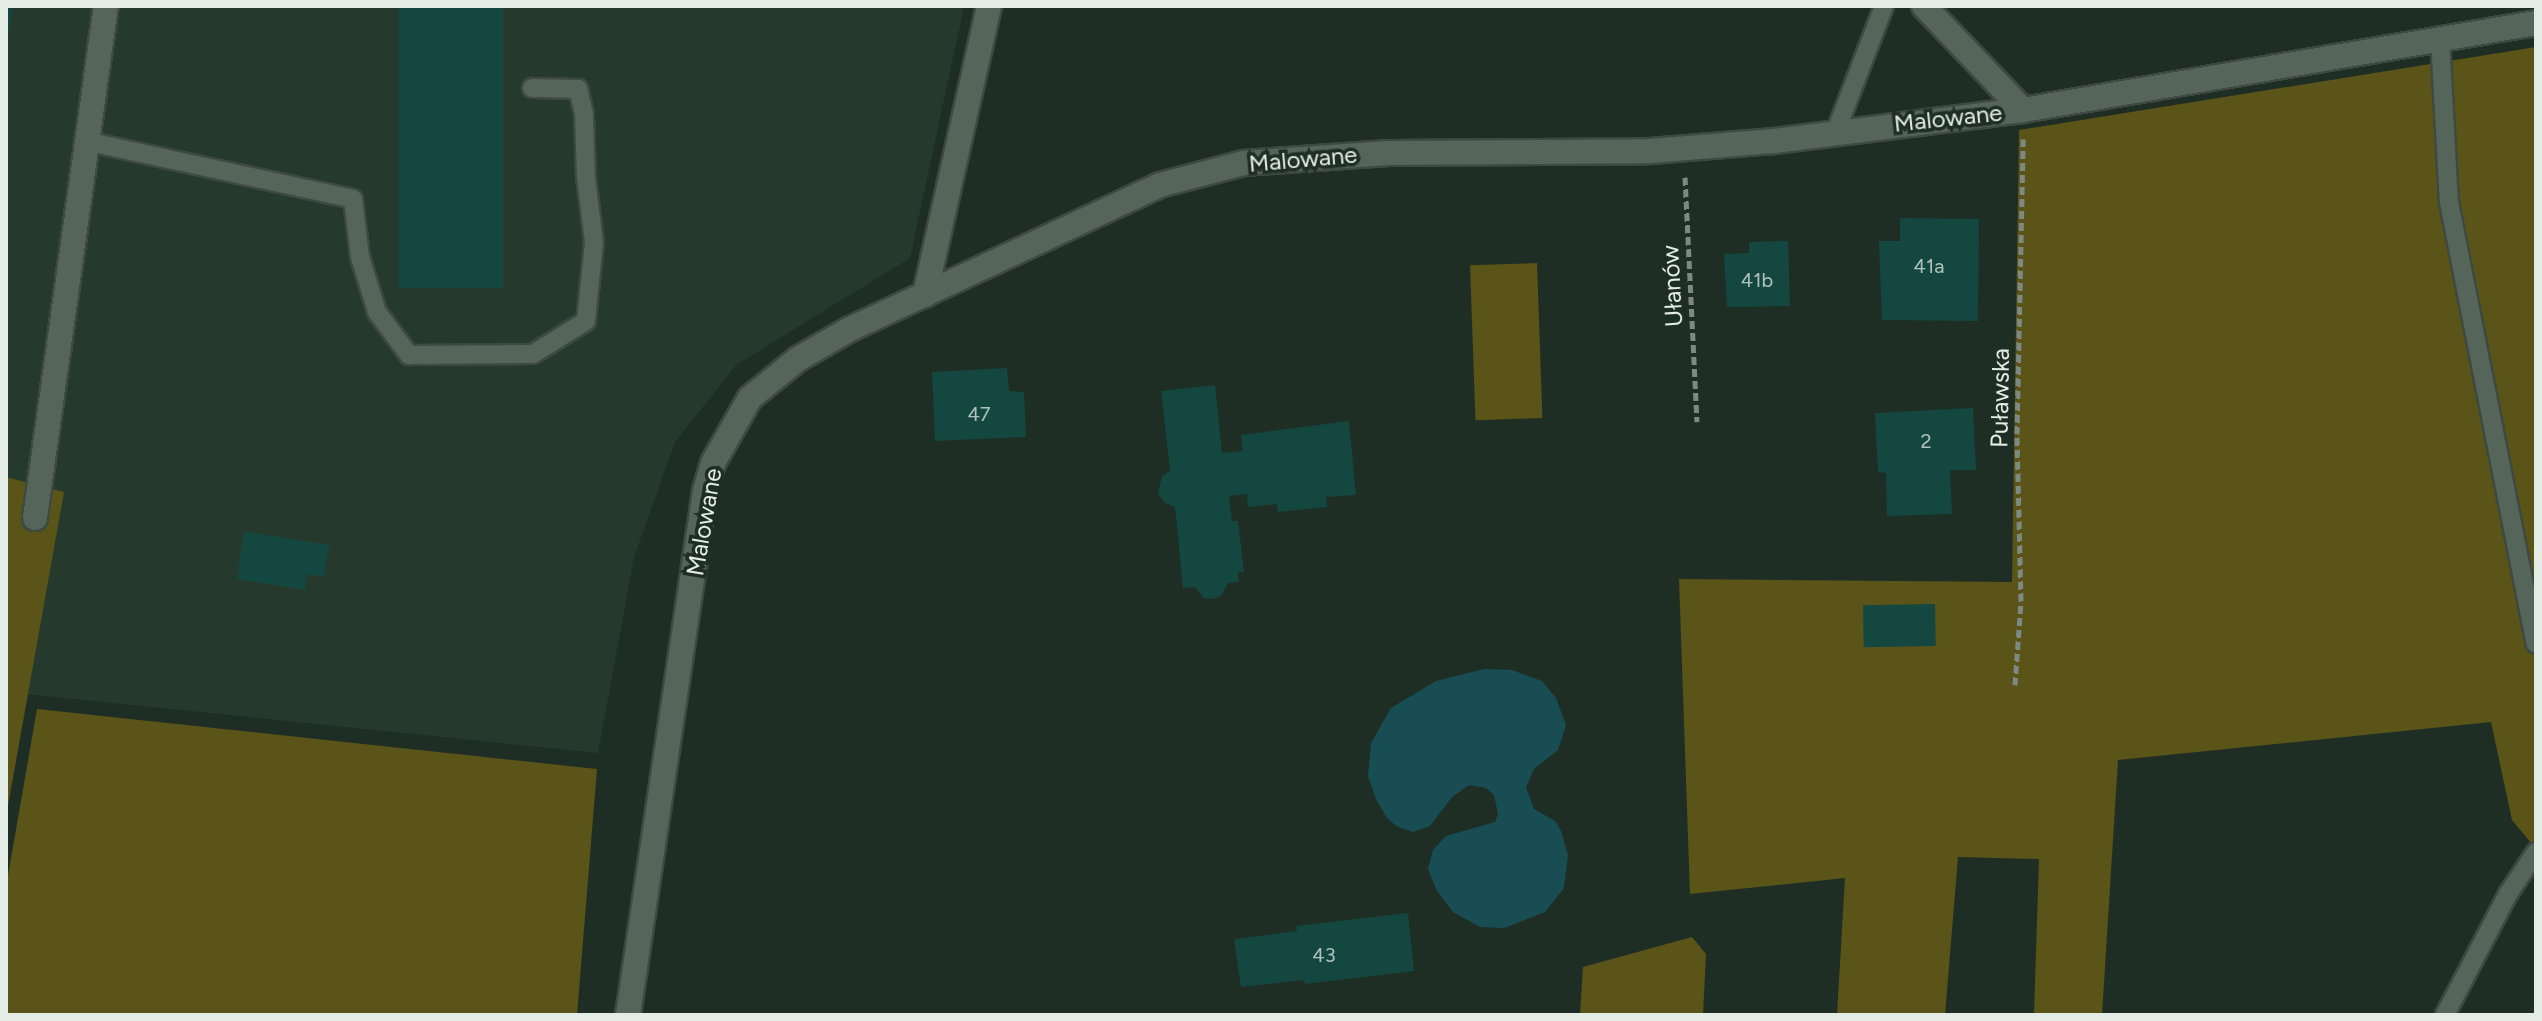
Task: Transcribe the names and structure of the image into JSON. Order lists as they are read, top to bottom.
{
  "streets": {
    "street": ["Malowane"],
    "path": ["Ułanów", "Puławska"]
  },
  "crossings": [
    ["Malowane", "Ułanów"],
    ["Malowane", "Puławska"]
  ],
  "house_numbers": [
    "41a",
    "41b",
    "47",
    "2",
    "43"
  ]
}
